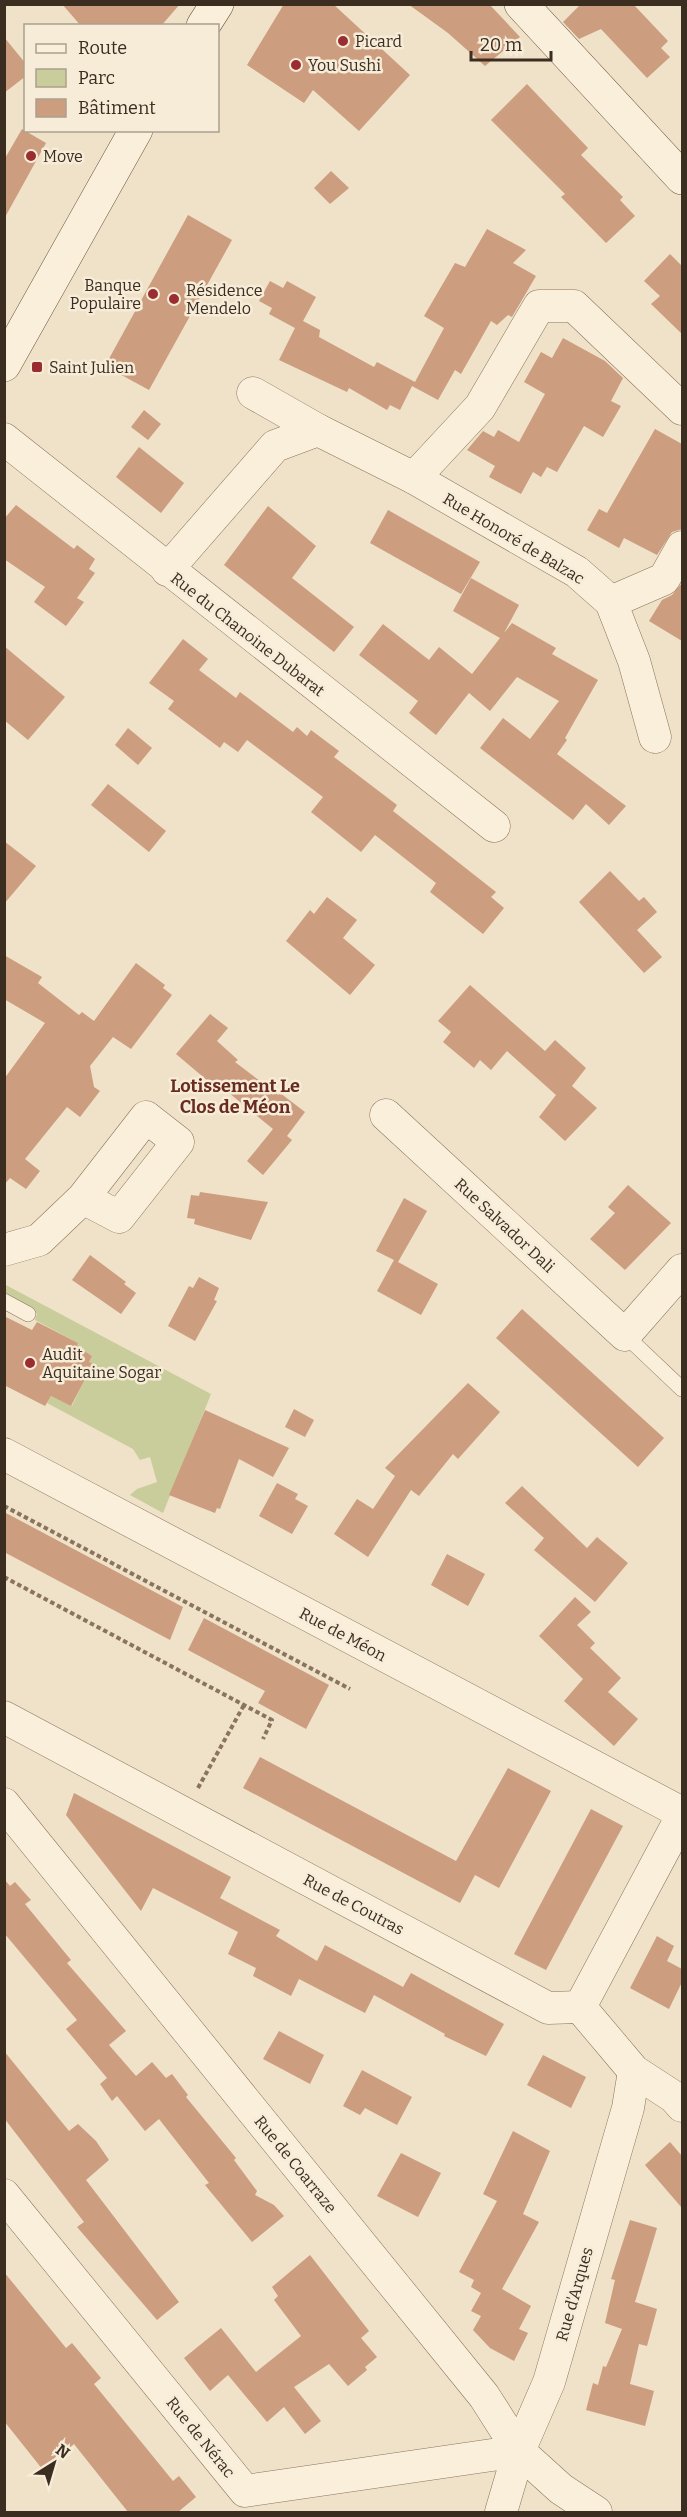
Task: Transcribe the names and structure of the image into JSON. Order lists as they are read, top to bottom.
{
  "streets": {
    "street": [
      "Rue Honoré de Balzac",
      "Rue du Chanoine Dubarat",
      "Rue Salvador Dali",
      "Rue de Méon",
      "Rue de Coutras",
      "Rue de Coarraze",
      "Rue d'Arques",
      "Rue de Nérac"
    ]
  },
  "crossings": [
    ["Rue de Coarraze", "Rue d'Arques"],
    ["Rue de Coarraze", "Rue de Nérac"],
    ["Rue d'Arques", "Rue de Nérac"]
  ],
  "districts": ["Lotissement Le Clos de Méon"],
  "places": {
    "other": [
      "Picard",
      "You Sushi",
      "Move",
      "Banque Populaire",
      "Résidence Mendelo",
      "Audit Aquitaine Sogar"
    ],
    "transit": ["Saint Julien"]
  },
  "legend": ["Route", "Parc", "Bâtiment"],
  "scale_bar": "20 m",
  "north": "top right"
}
